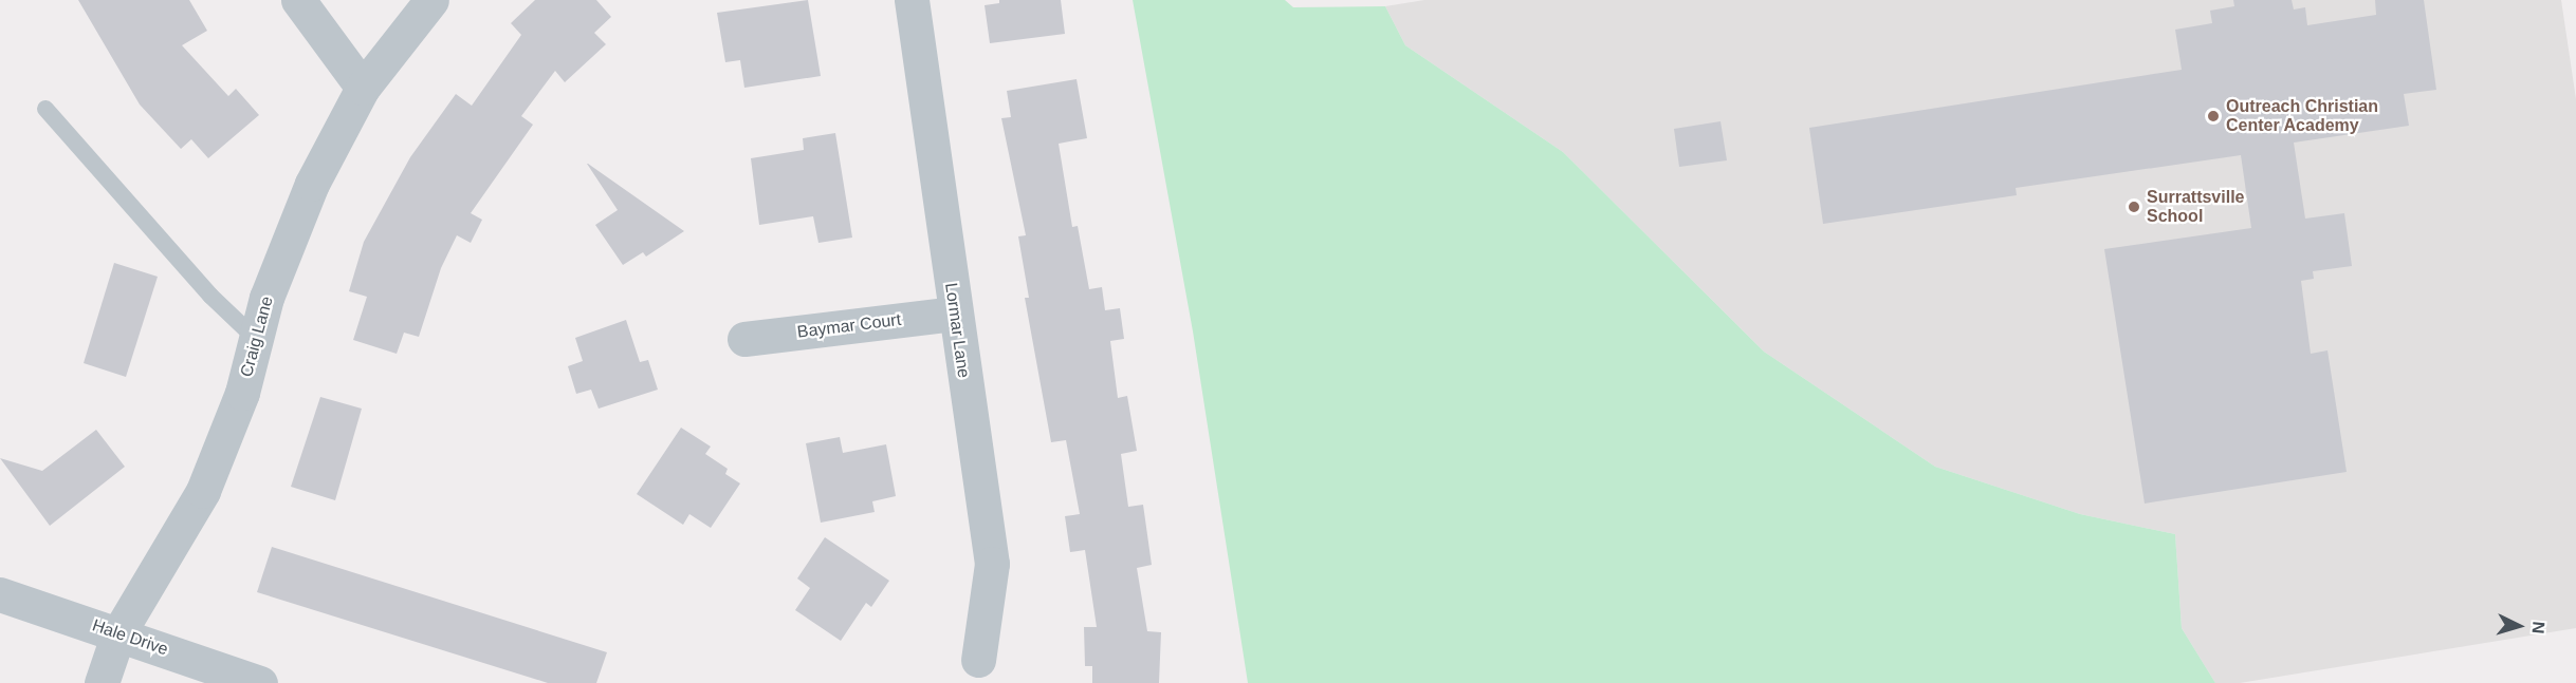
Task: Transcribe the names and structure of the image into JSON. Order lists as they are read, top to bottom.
{
  "streets": {
    "street": [
      "Baymar Court",
      "Lormar Lane",
      "Craig Lane",
      "Hale Drive"
    ]
  },
  "crossings": [
    ["Baymar Court", "Lormar Lane"],
    ["Craig Lane", "Hale Drive"]
  ],
  "places": ["Outreach Christian Center Academy", "Surrattsville School"],
  "north": "right"
}
